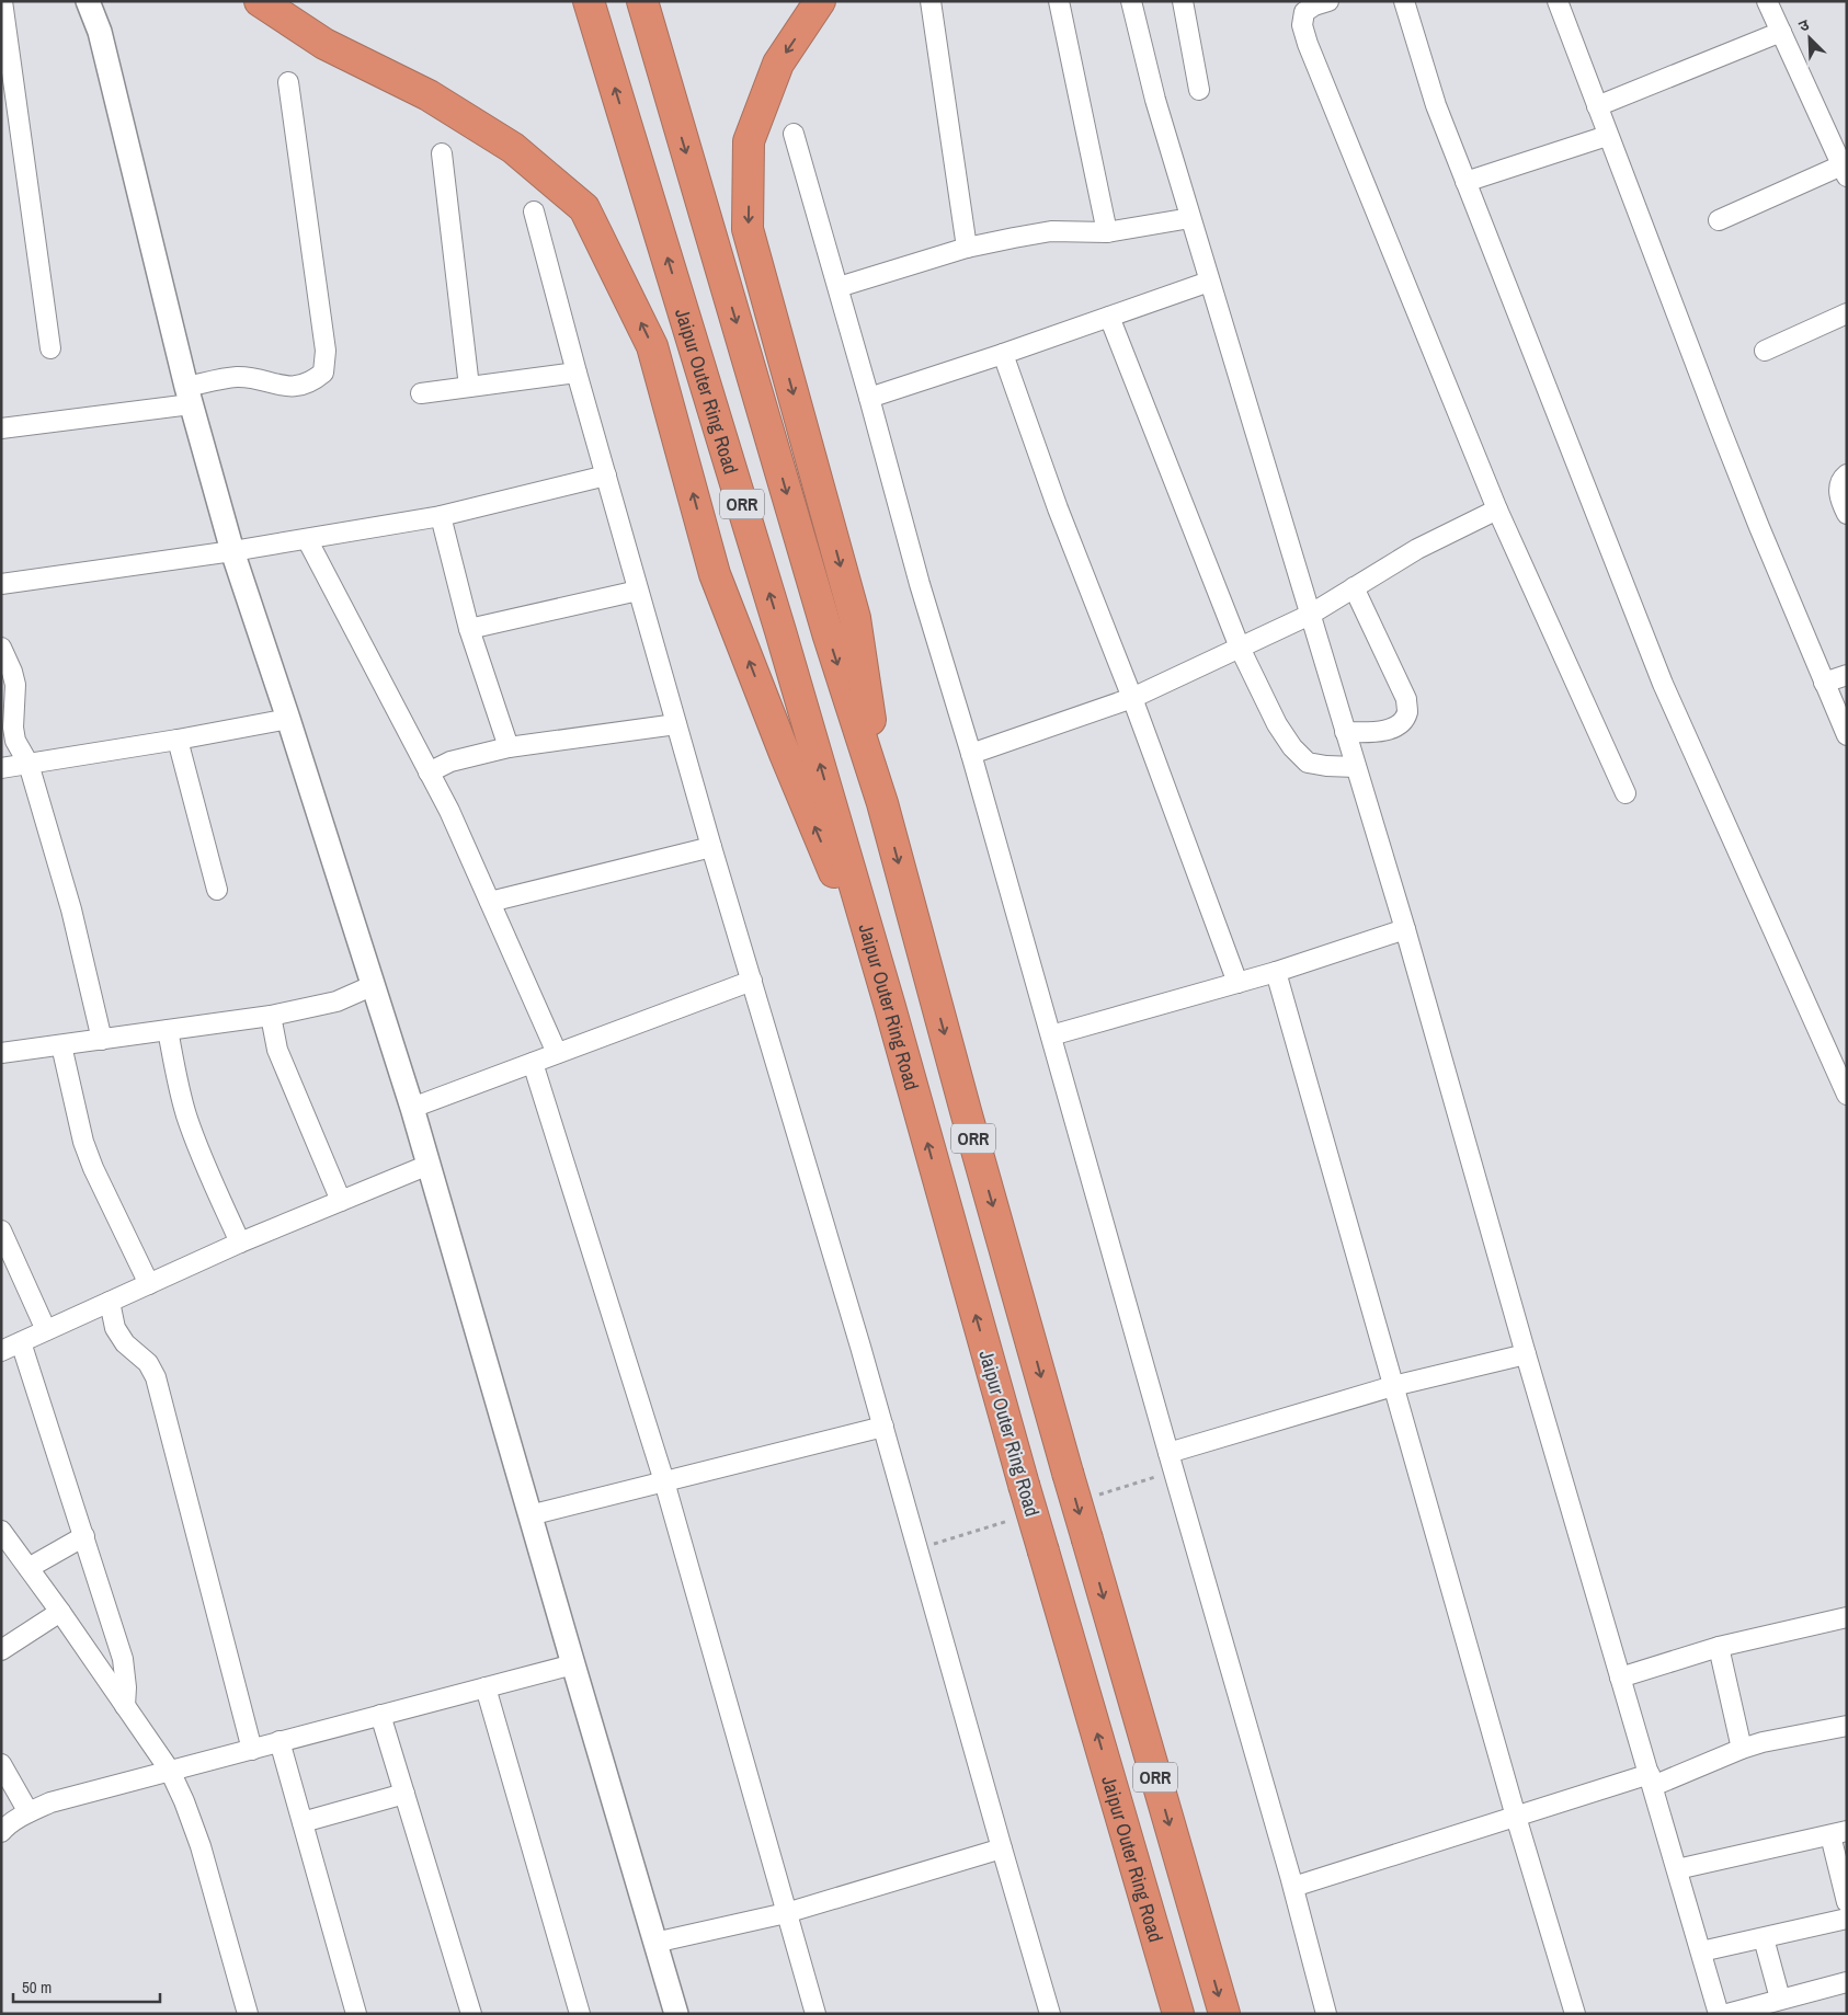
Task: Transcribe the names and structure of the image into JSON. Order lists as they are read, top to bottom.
{
  "streets": {
    "highway": ["Jaipur Outer Ring Road", "ORR"]
  },
  "scale_bar": "50 m",
  "north": "top left"
}
